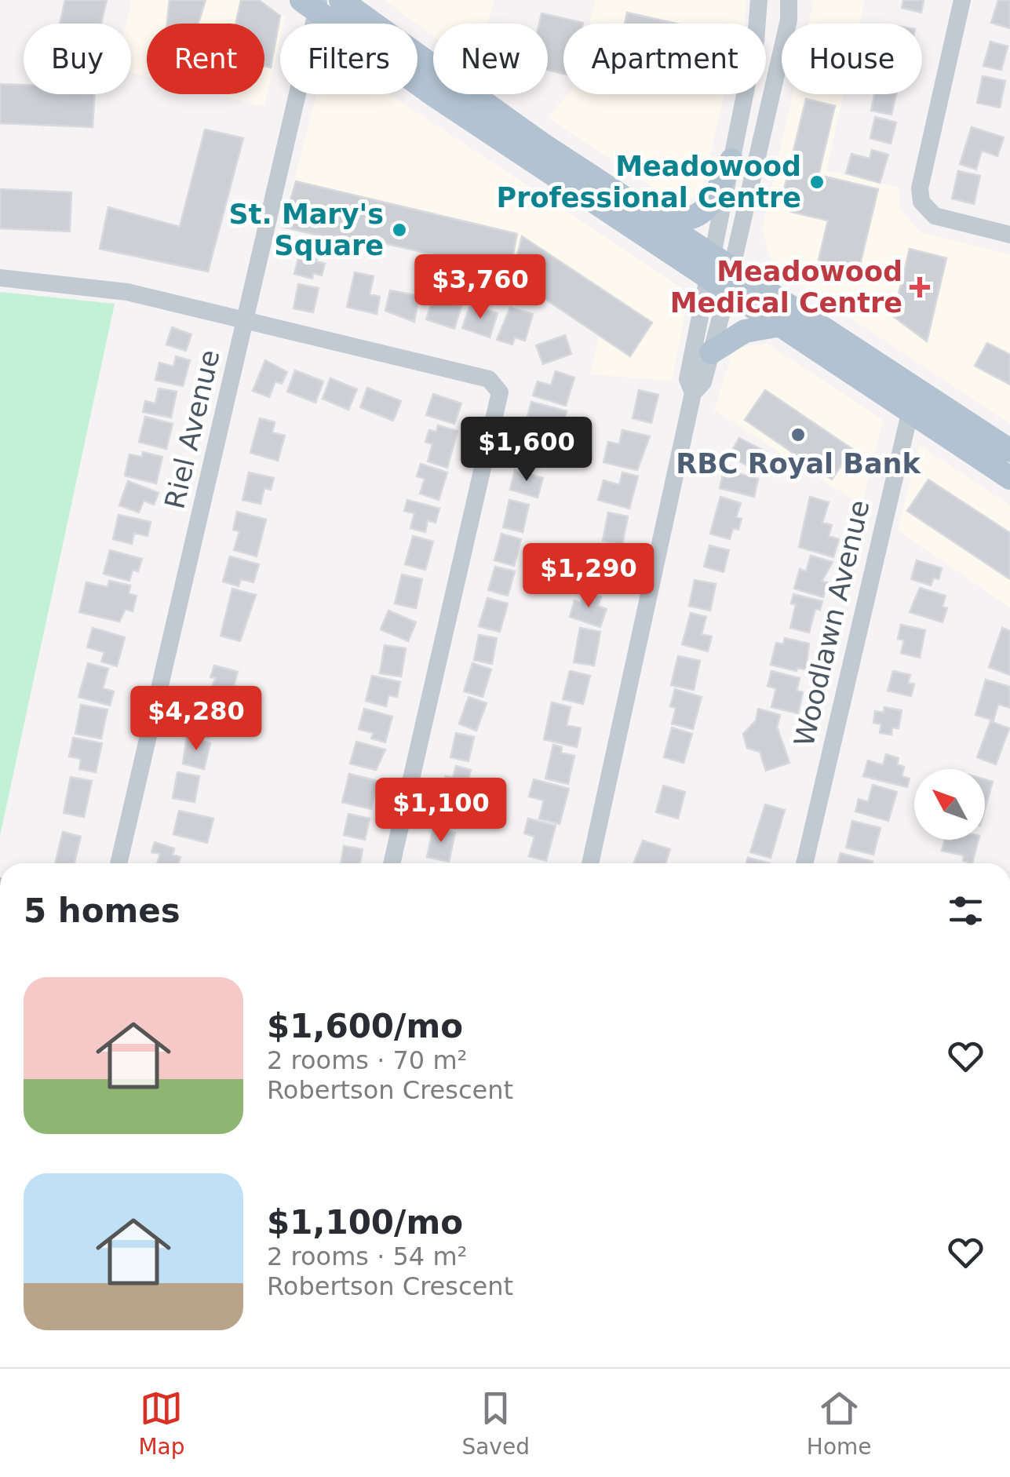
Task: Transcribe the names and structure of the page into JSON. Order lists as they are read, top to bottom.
{
  "streets": {
    "street": ["Riel Avenue", "Woodlawn Avenue"]
  },
  "places": {
    "other": ["Meadowood Professional Centre", "St. Mary's Square", "RBC Royal Bank"],
    "health": ["Meadowood Medical Centre"]
  },
  "north": "top left",
  "page": {
    "chip": [
      "Buy",
      "Rent",
      "Filters",
      "New",
      "Apartment",
      "House"
    ],
    "price": [
      "$3,760",
      "$1,600",
      "$1,290",
      "$4,280",
      "$1,100"
    ],
    "heading": "5 homes",
    "list": [
      {
        "name": "$1,600/mo",
        "note": "2 rooms · 70 m² · Robertson Crescent"
      },
      {
        "name": "$1,100/mo",
        "note": "2 rooms · 54 m² · Robertson Crescent"
      }
    ],
    "tabs": ["Map", "Saved", "Home"]
  }
}
